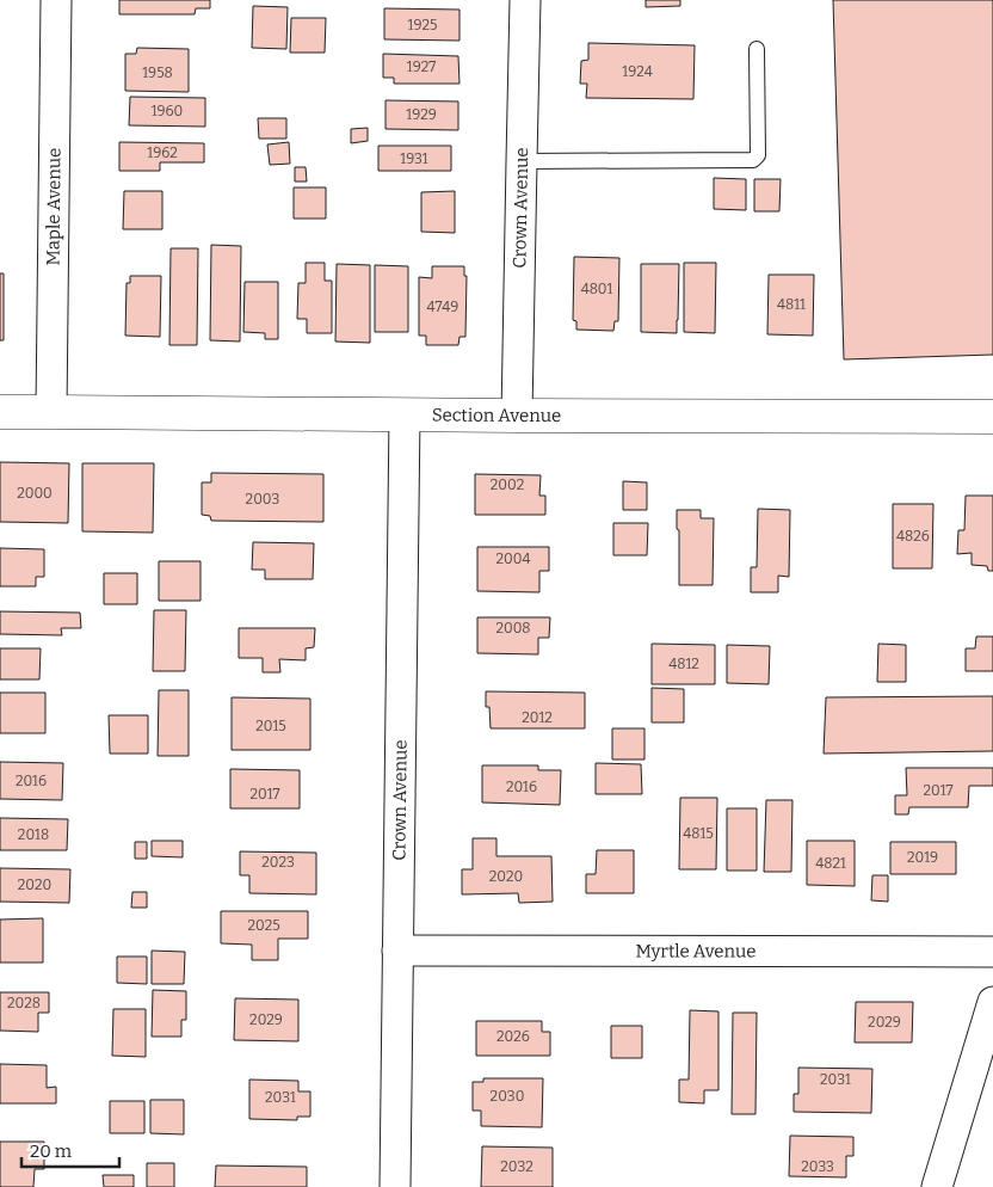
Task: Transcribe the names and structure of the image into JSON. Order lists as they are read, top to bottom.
{
  "streets": {
    "street": [
      "Maple Avenue",
      "Crown Avenue",
      "Section Avenue",
      "Myrtle Avenue"
    ]
  },
  "crossings": [
    ["Maple Avenue", "Section Avenue"],
    ["Crown Avenue", "Section Avenue"],
    ["Crown Avenue", "Myrtle Avenue"]
  ],
  "house_numbers": [
    "1925",
    "1927",
    "1924",
    "1958",
    "1960",
    "1929",
    "1962",
    "1931",
    "4801",
    "4811",
    "4749",
    "2002",
    "2000",
    "2003",
    "4826",
    "2004",
    "2008",
    "4812",
    "2012",
    "2015",
    "2016",
    "2016",
    "2017",
    "2017",
    "4815",
    "2018",
    "2019",
    "2023",
    "4821",
    "2020",
    "2020",
    "2025",
    "2028",
    "2029",
    "2029",
    "2026",
    "2031",
    "2030",
    "2031",
    "2032",
    "2033"
  ],
  "scale_bar": "20 m"
}
